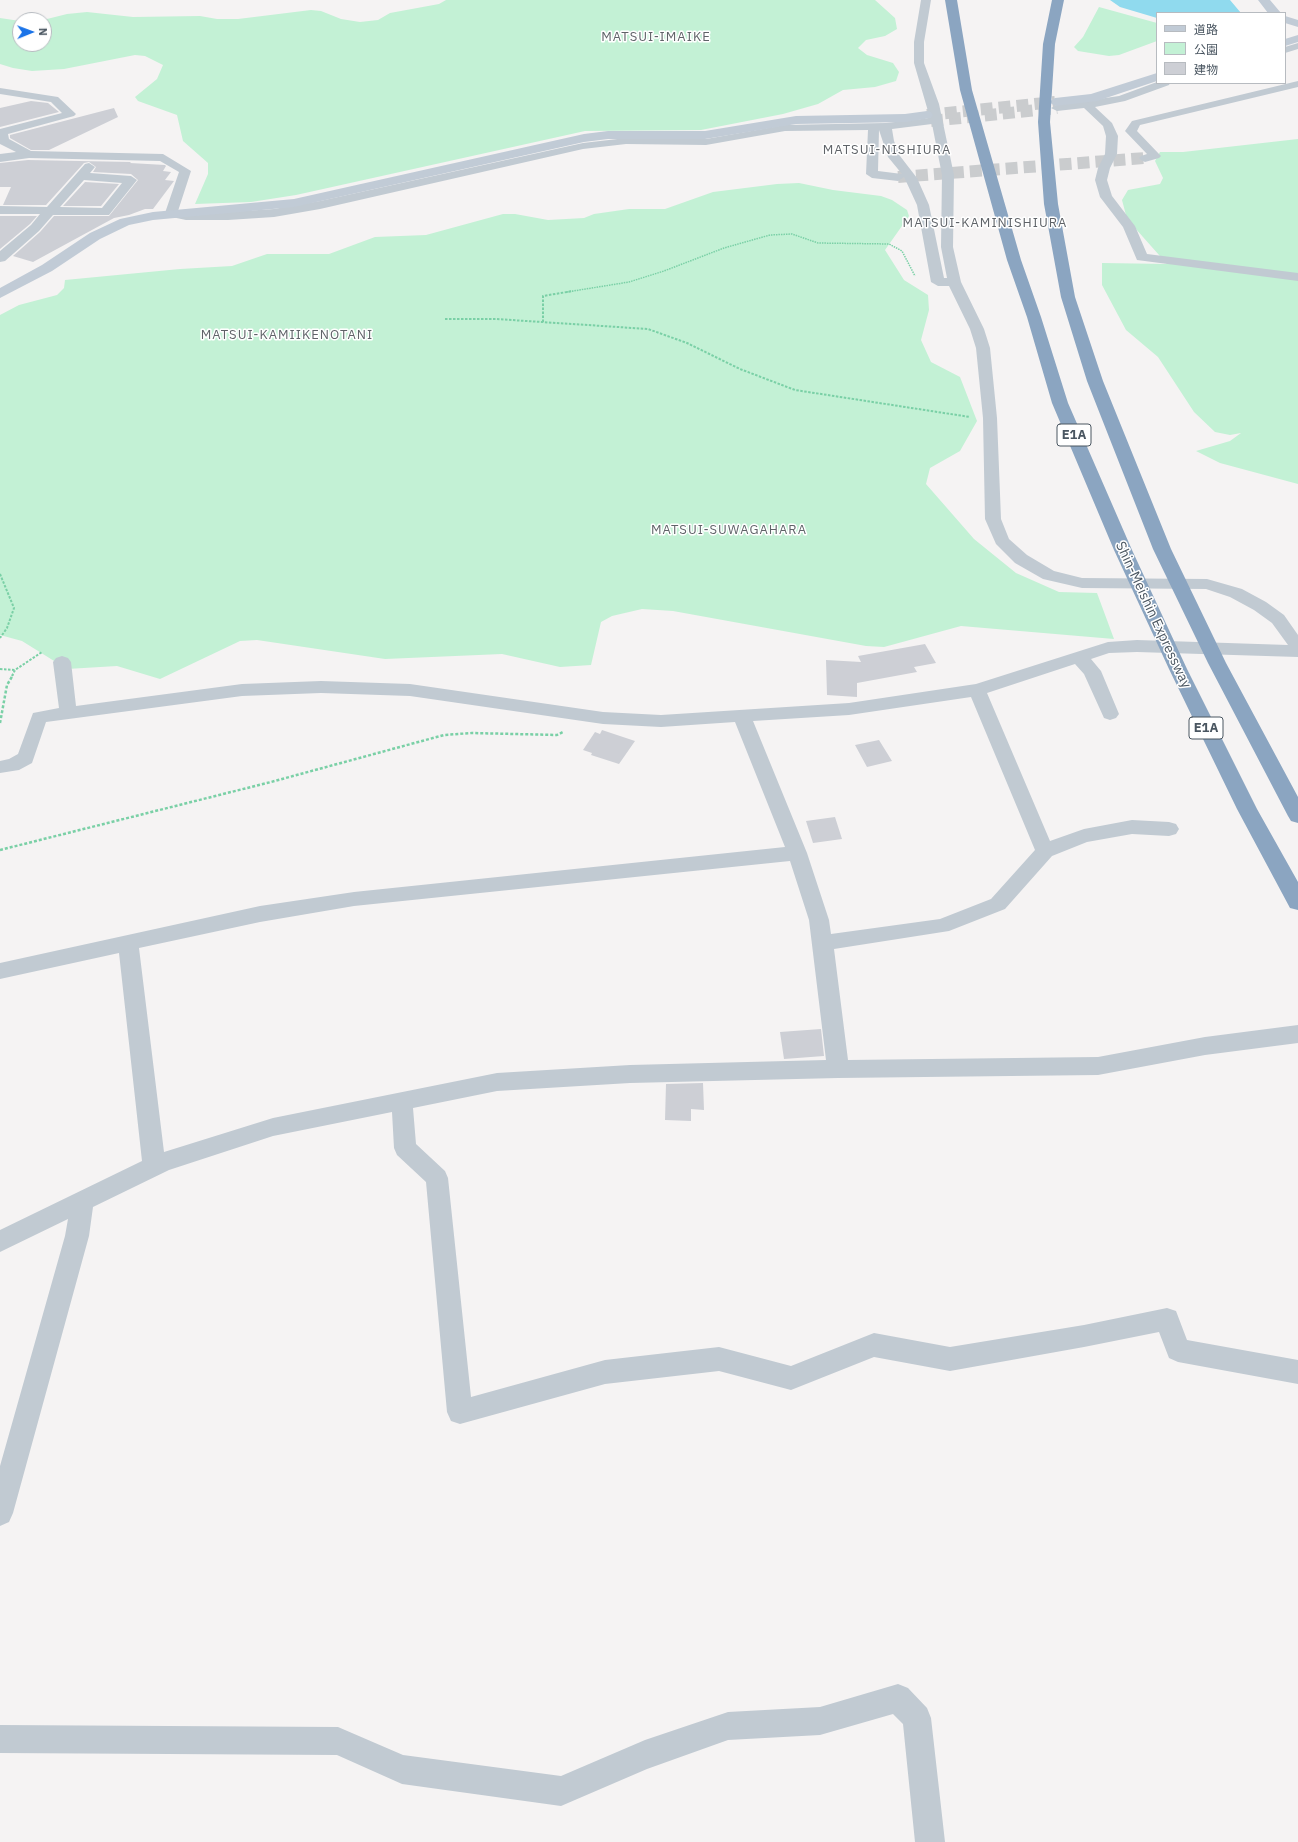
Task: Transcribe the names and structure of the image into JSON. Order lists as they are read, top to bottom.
{
  "streets": {
    "highway": ["E1A", "Shin-Meishin Expressway"]
  },
  "districts": [
    "MATSUI-IMAIKE",
    "MATSUI-NISHIURA",
    "MATSUI-KAMINISHIURA",
    "MATSUI-KAMIIKENOTANI",
    "MATSUI-SUWAGAHARA"
  ],
  "legend": ["道路", "公園", "建物"],
  "north": "right"
}
